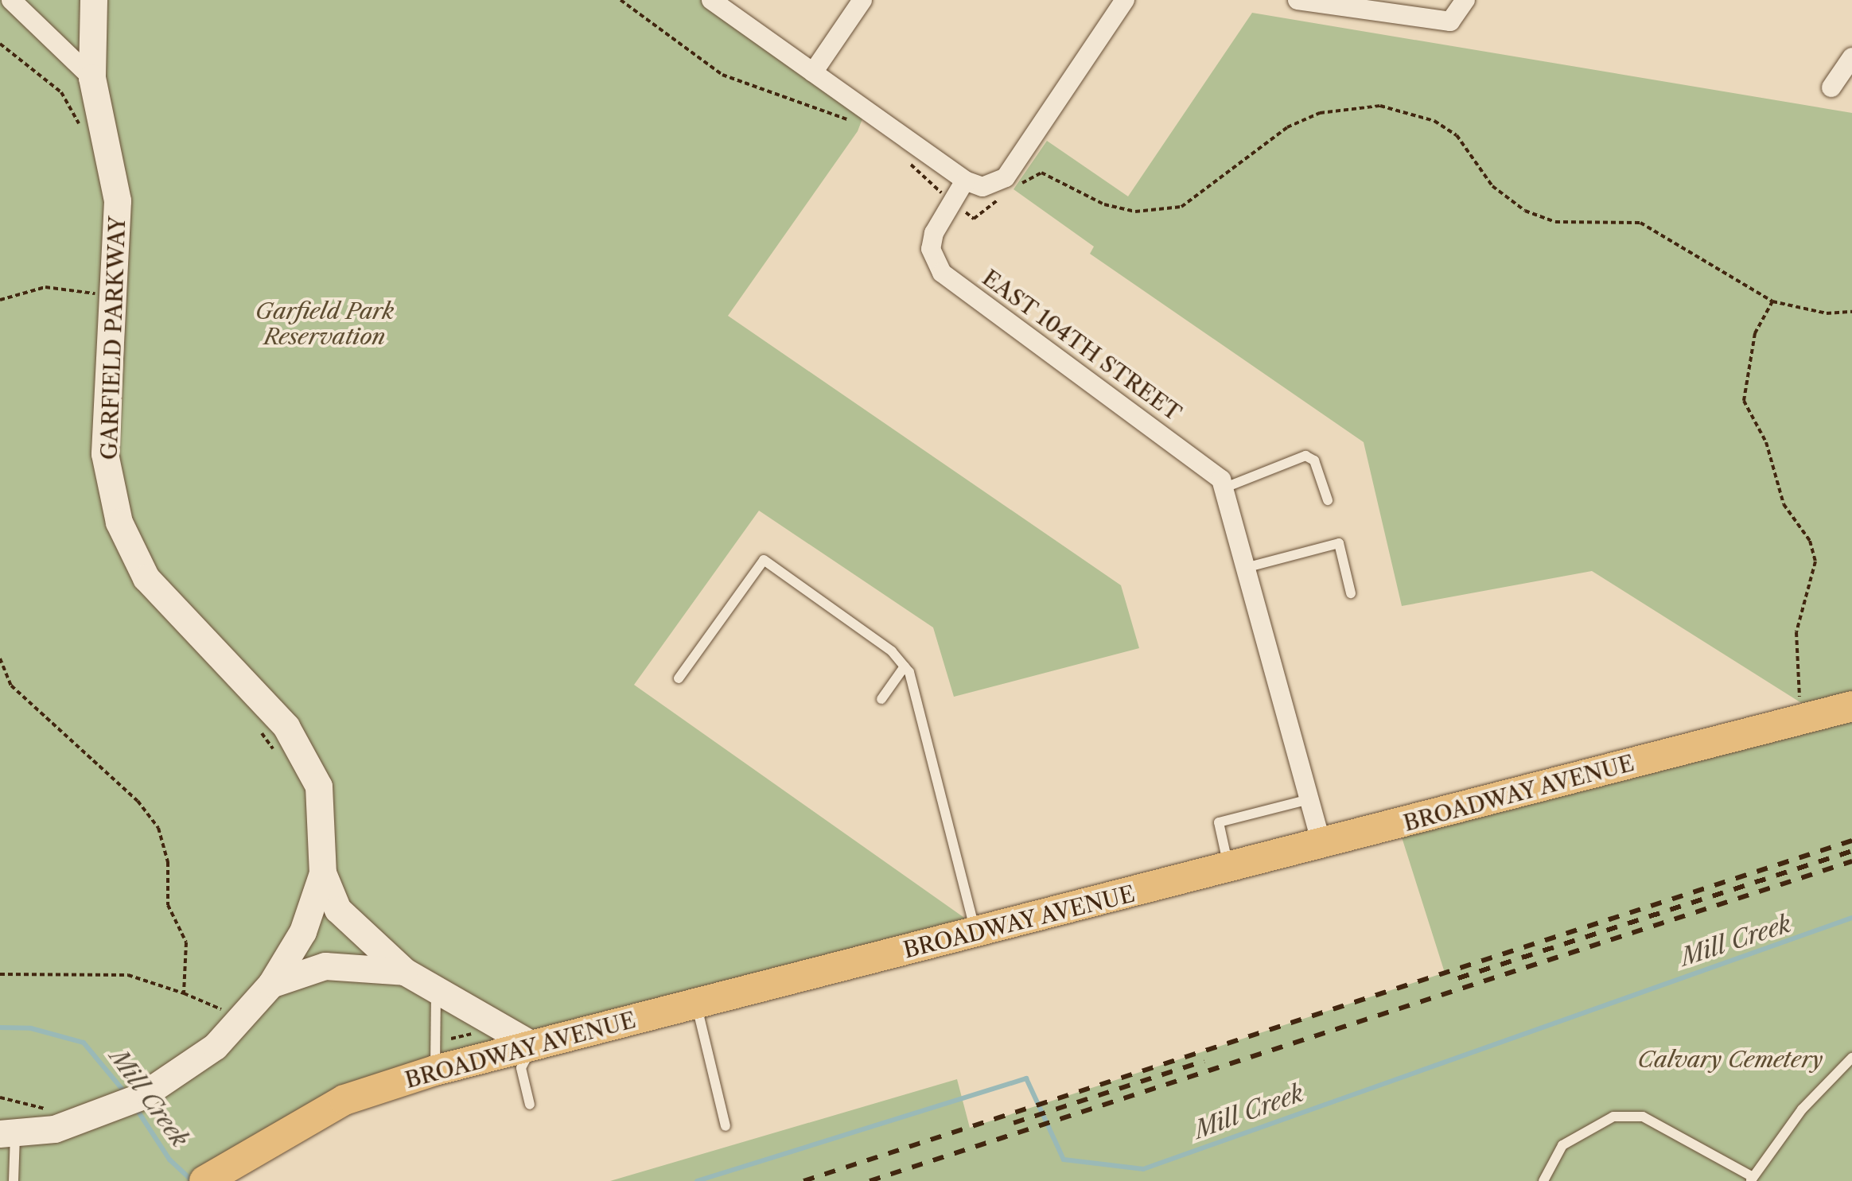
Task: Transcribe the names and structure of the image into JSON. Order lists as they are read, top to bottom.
{
  "streets": {
    "main road": ["BROADWAY AVENUE"],
    "street": ["GARFIELD PARKWAY", "EAST 104TH STREET"]
  },
  "crossings": [
    ["GARFIELD PARKWAY", "BROADWAY AVENUE"],
    ["EAST 104TH STREET", "BROADWAY AVENUE"]
  ],
  "water": ["Mill Creek"],
  "parks": ["Garfield Park Reservation", "Calvary Cemetery"]
}
